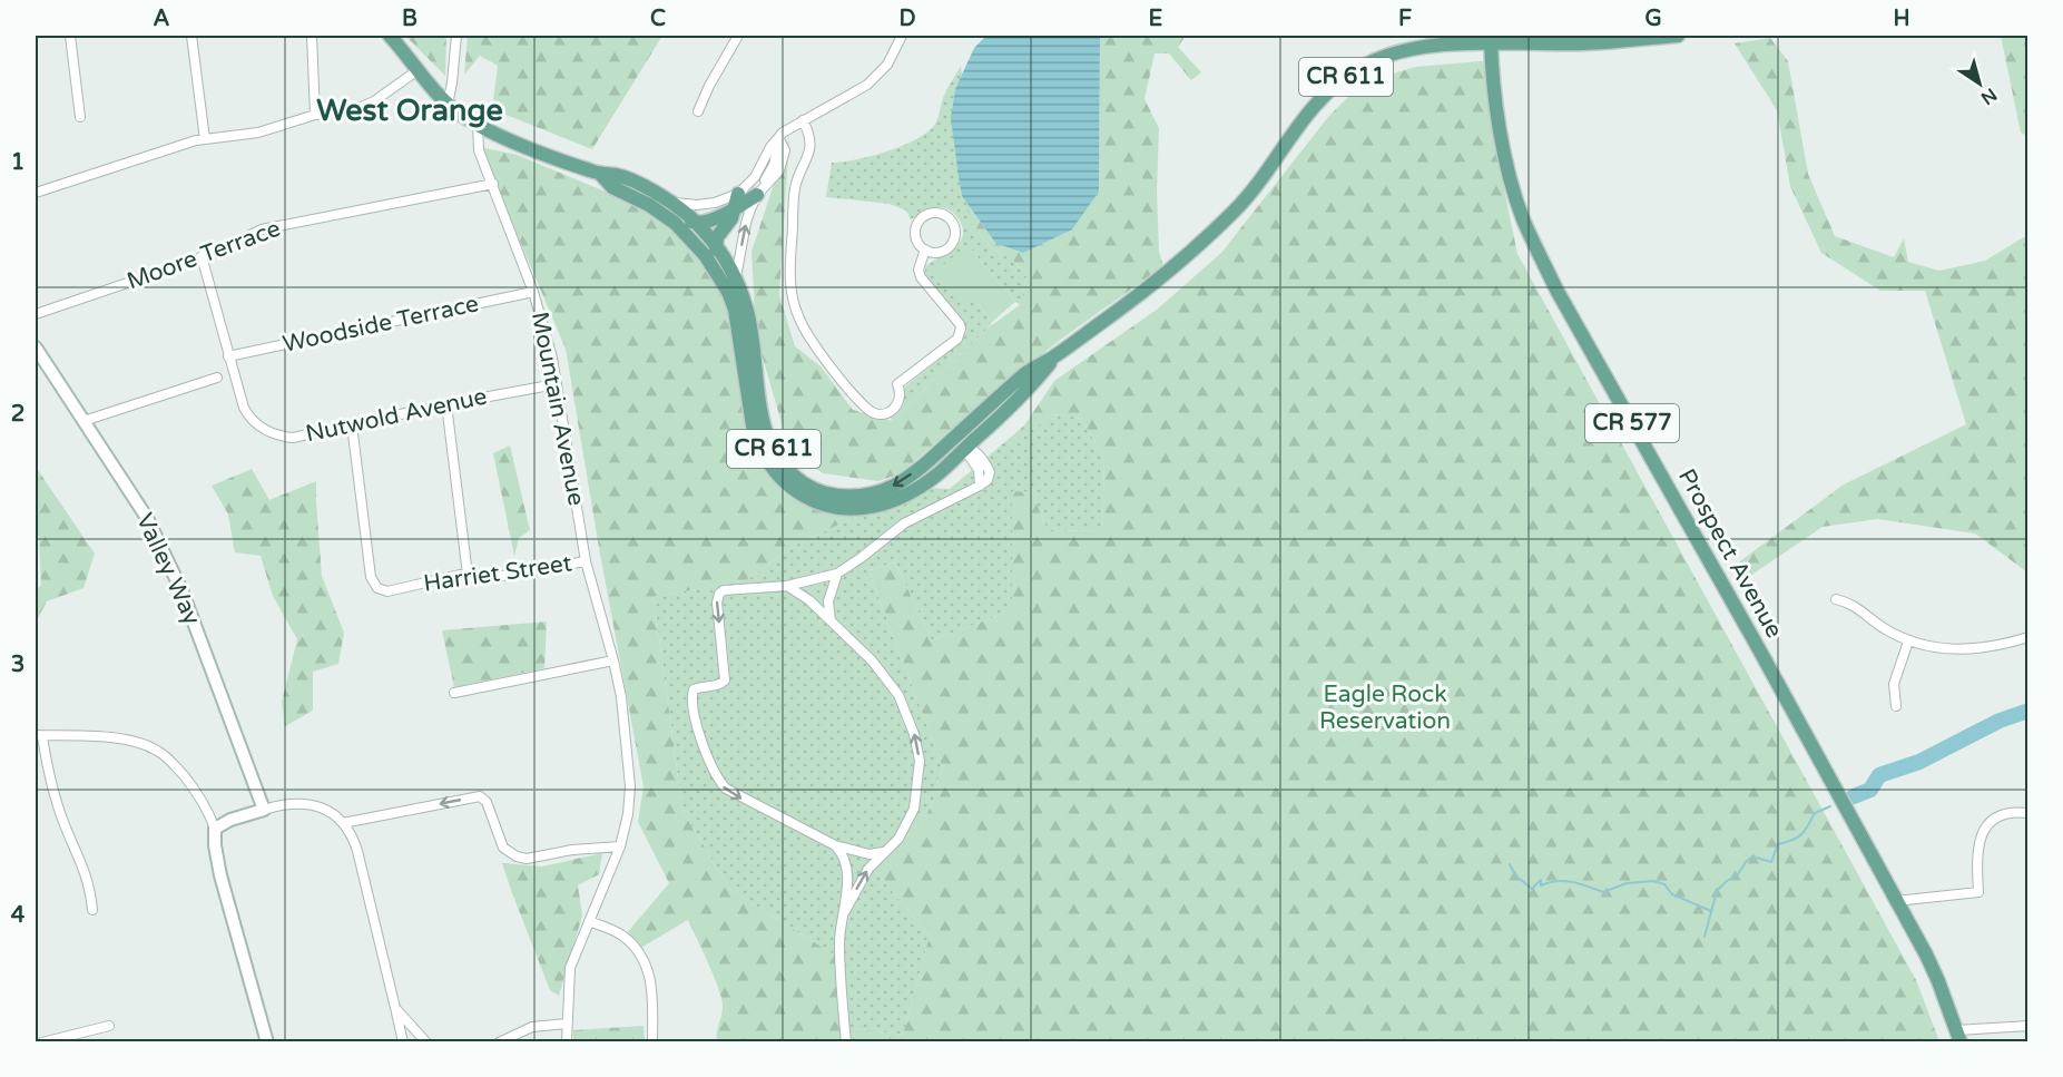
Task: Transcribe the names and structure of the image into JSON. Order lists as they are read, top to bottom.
{
  "streets": {
    "main road": ["CR 611", "CR 577", "Prospect Avenue"],
    "street": [
      "Moore Terrace",
      "Woodside Terrace",
      "Mountain Avenue",
      "Nutwold Avenue",
      "Valley Way",
      "Harriet Street"
    ]
  },
  "crossings": [
    ["CR 611", "Mountain Avenue"],
    ["CR 611", "Prospect Avenue"],
    ["Moore Terrace", "Mountain Avenue"],
    ["Moore Terrace", "Nutwold Avenue"],
    ["Woodside Terrace", "Mountain Avenue"],
    ["Woodside Terrace", "Nutwold Avenue"],
    ["Mountain Avenue", "Nutwold Avenue"],
    ["Mountain Avenue", "Harriet Street"],
    ["Nutwold Avenue", "Harriet Street"]
  ],
  "districts": ["West Orange"],
  "parks": ["Eagle Rock Reservation"],
  "north": "bottom right",
  "grid": {
    "columns": [
      "A",
      "B",
      "C",
      "D",
      "E",
      "F",
      "G",
      "H"
    ],
    "rows": [
      "1",
      "2",
      "3",
      "4"
    ]
  }
}
